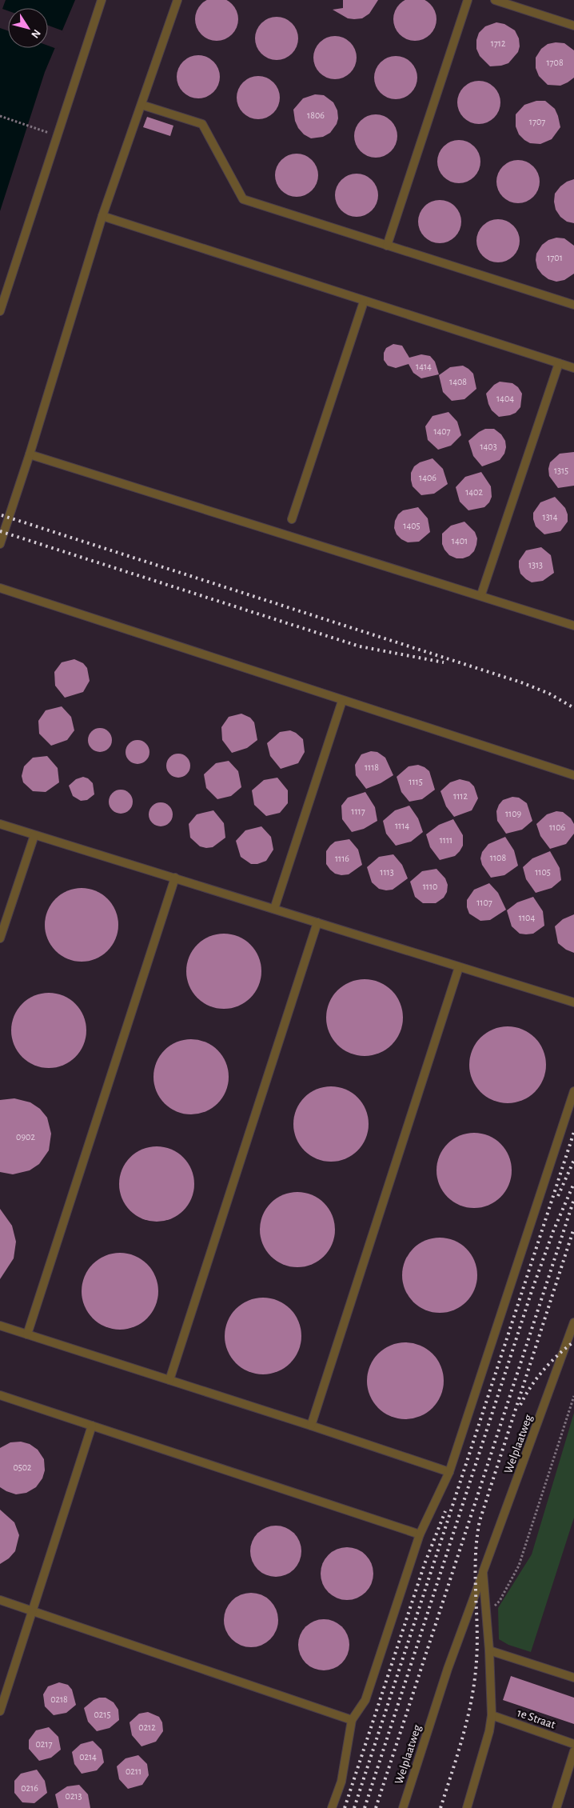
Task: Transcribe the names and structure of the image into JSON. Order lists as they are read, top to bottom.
{
  "streets": {
    "lane": ["Welplaatweg", "1e Straat"]
  },
  "crossings": [
    ["Welplaatweg", "1e Straat"]
  ],
  "house_numbers": [
    "1712",
    "1708",
    "1806",
    "1707",
    "1701",
    "1414",
    "1408",
    "1404",
    "1407",
    "1403",
    "1315",
    "1406",
    "1402",
    "1314",
    "1405",
    "1401",
    "1313",
    "1118",
    "1115",
    "1112",
    "1117",
    "1109",
    "1114",
    "1106",
    "1111",
    "1108",
    "1116",
    "1113",
    "1105",
    "1110",
    "1107",
    "1104",
    "0902",
    "0502",
    "0218",
    "0215",
    "0212",
    "0217",
    "0214",
    "0211",
    "0216",
    "0213"
  ],
  "north": "bottom right"
}
